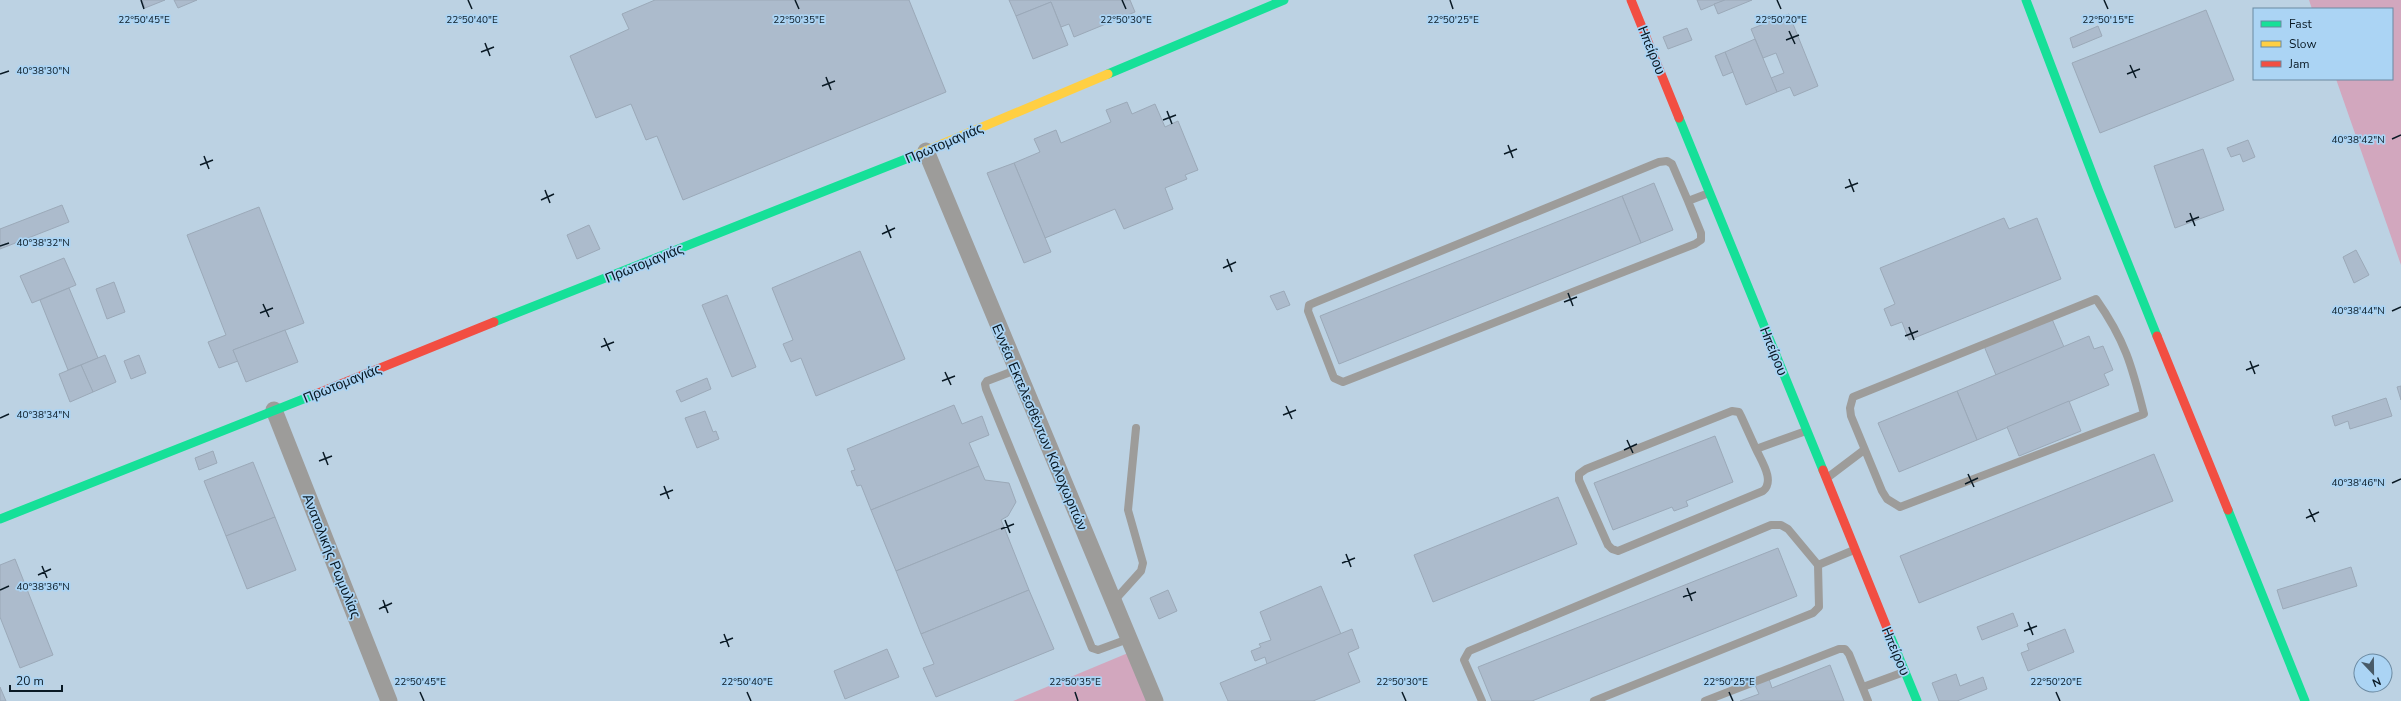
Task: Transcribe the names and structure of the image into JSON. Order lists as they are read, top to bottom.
{
  "streets": {
    "street": [
      "Ηπείρου",
      "Πρωτομαγιάς",
      "Εννέα Εκτελεσθέντων Καλοχωριτών",
      "Ανατολικής Ρωμυλίας"
    ]
  },
  "crossings": [
    ["Πρωτομαγιάς", "Εννέα Εκτελεσθέντων Καλοχωριτών"],
    ["Πρωτομαγιάς", "Ανατολικής Ρωμυλίας"]
  ],
  "legend": ["Fast", "Slow", "Jam"],
  "scale_bar": "20 m",
  "north": "bottom",
  "coordinates": [
    "22°50'45\"E",
    "22°50'40\"E",
    "22°50'25\"E",
    "22°50'20\"E",
    "22°50'35\"E",
    "22°50'30\"E",
    "22°50'15\"E",
    "40°38'30\"N",
    "40°38'42\"N",
    "40°38'32\"N",
    "40°38'44\"N",
    "40°38'34\"N",
    "40°38'46\"N",
    "40°38'36\"N"
  ]
}
